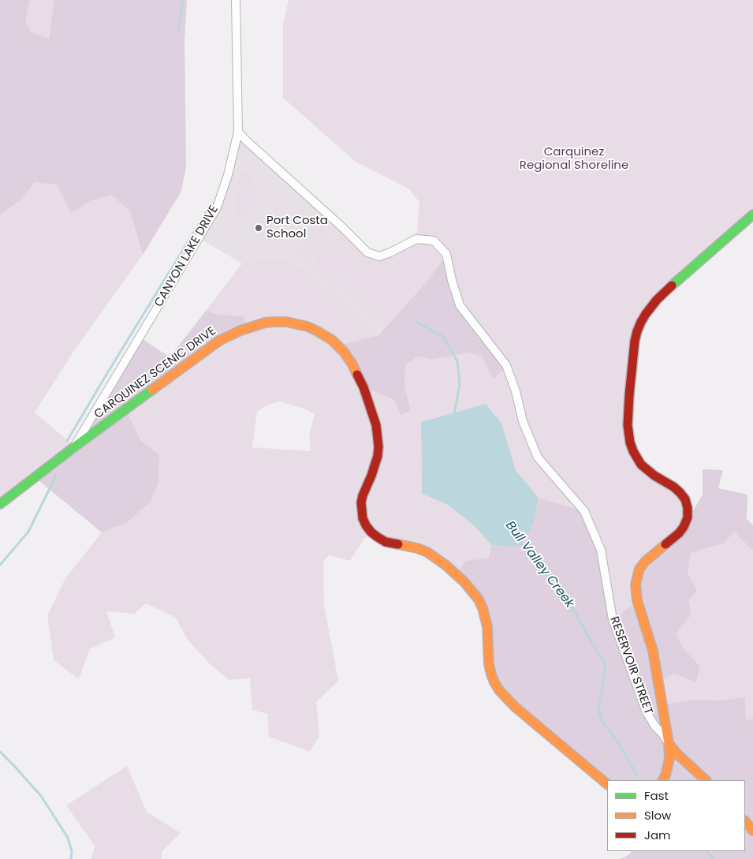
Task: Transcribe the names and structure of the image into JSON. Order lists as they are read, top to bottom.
{
  "streets": {
    "street": ["CANYON LAKE DRIVE", "CARQUINEZ SCENIC DRIVE", "RESERVOIR STREET"]
  },
  "crossings": [
    ["CANYON LAKE DRIVE", "CARQUINEZ SCENIC DRIVE"],
    ["CANYON LAKE DRIVE", "RESERVOIR STREET"]
  ],
  "water": ["Bull Valley Creek"],
  "parks": ["Carquinez Regional Shoreline"],
  "places": ["Port Costa School"],
  "legend": ["Fast", "Slow", "Jam"]
}
